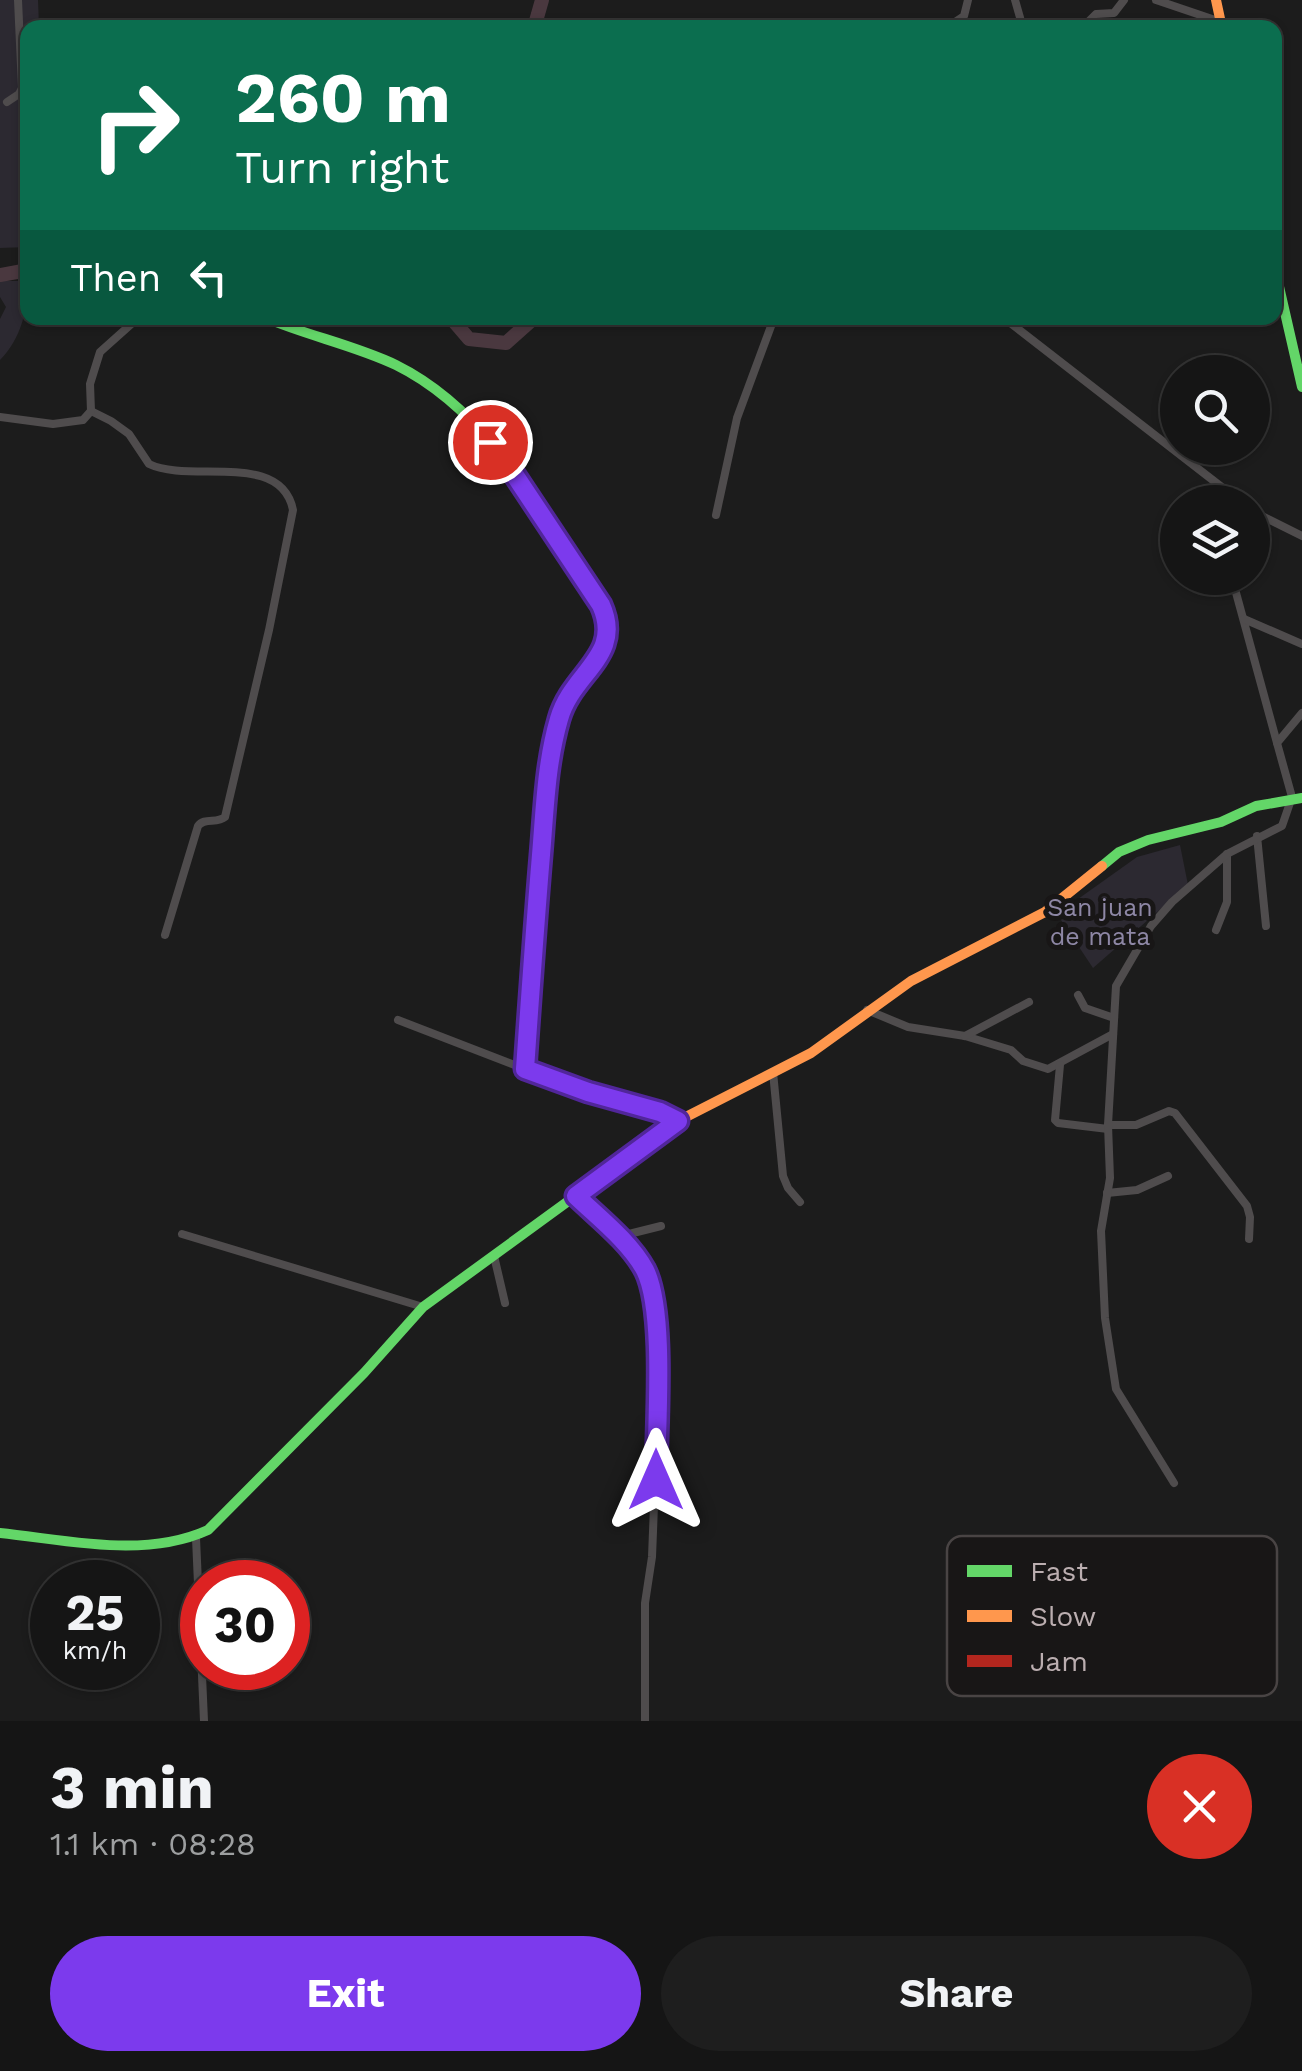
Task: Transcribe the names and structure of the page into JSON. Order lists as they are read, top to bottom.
{
  "parks": ["San juan de mata"],
  "legend": ["Fast", "Slow", "Jam"],
  "page": {
    "turn": ["260 m", "Turn right"],
    "then": "Then",
    "speed": "25 km/h",
    "limit": "30",
    "heading": ["3 min", "1.1 km · 08:28"],
    "buttons": ["Exit", "Share"]
  }
}
